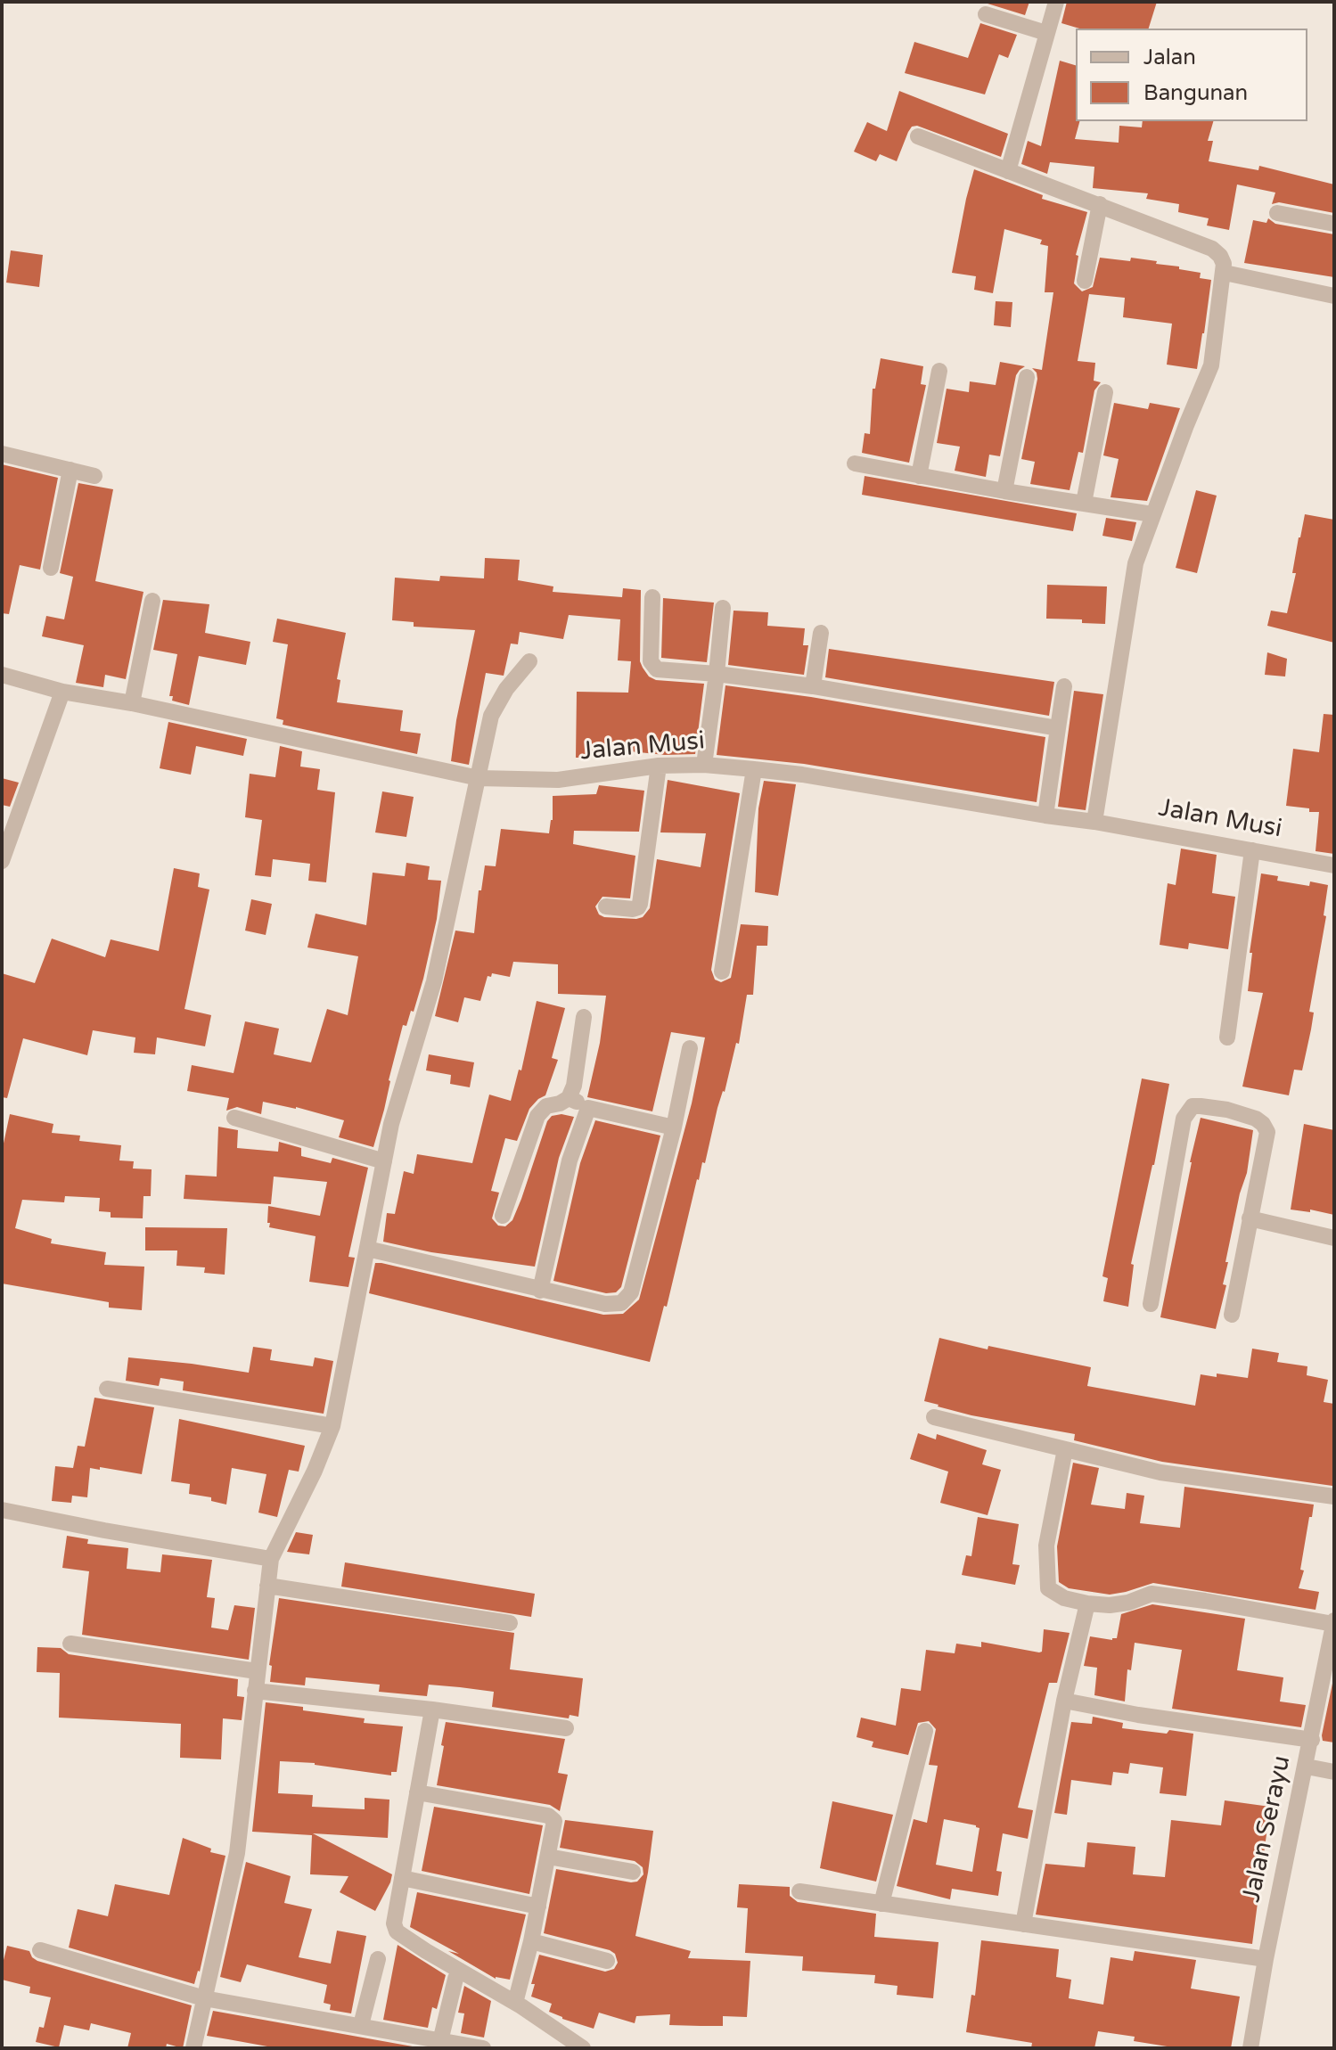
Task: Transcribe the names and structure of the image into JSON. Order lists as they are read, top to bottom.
{
  "streets": {
    "street": ["Jalan Musi", "Jalan Serayu"]
  },
  "legend": ["Jalan", "Bangunan"]
}
